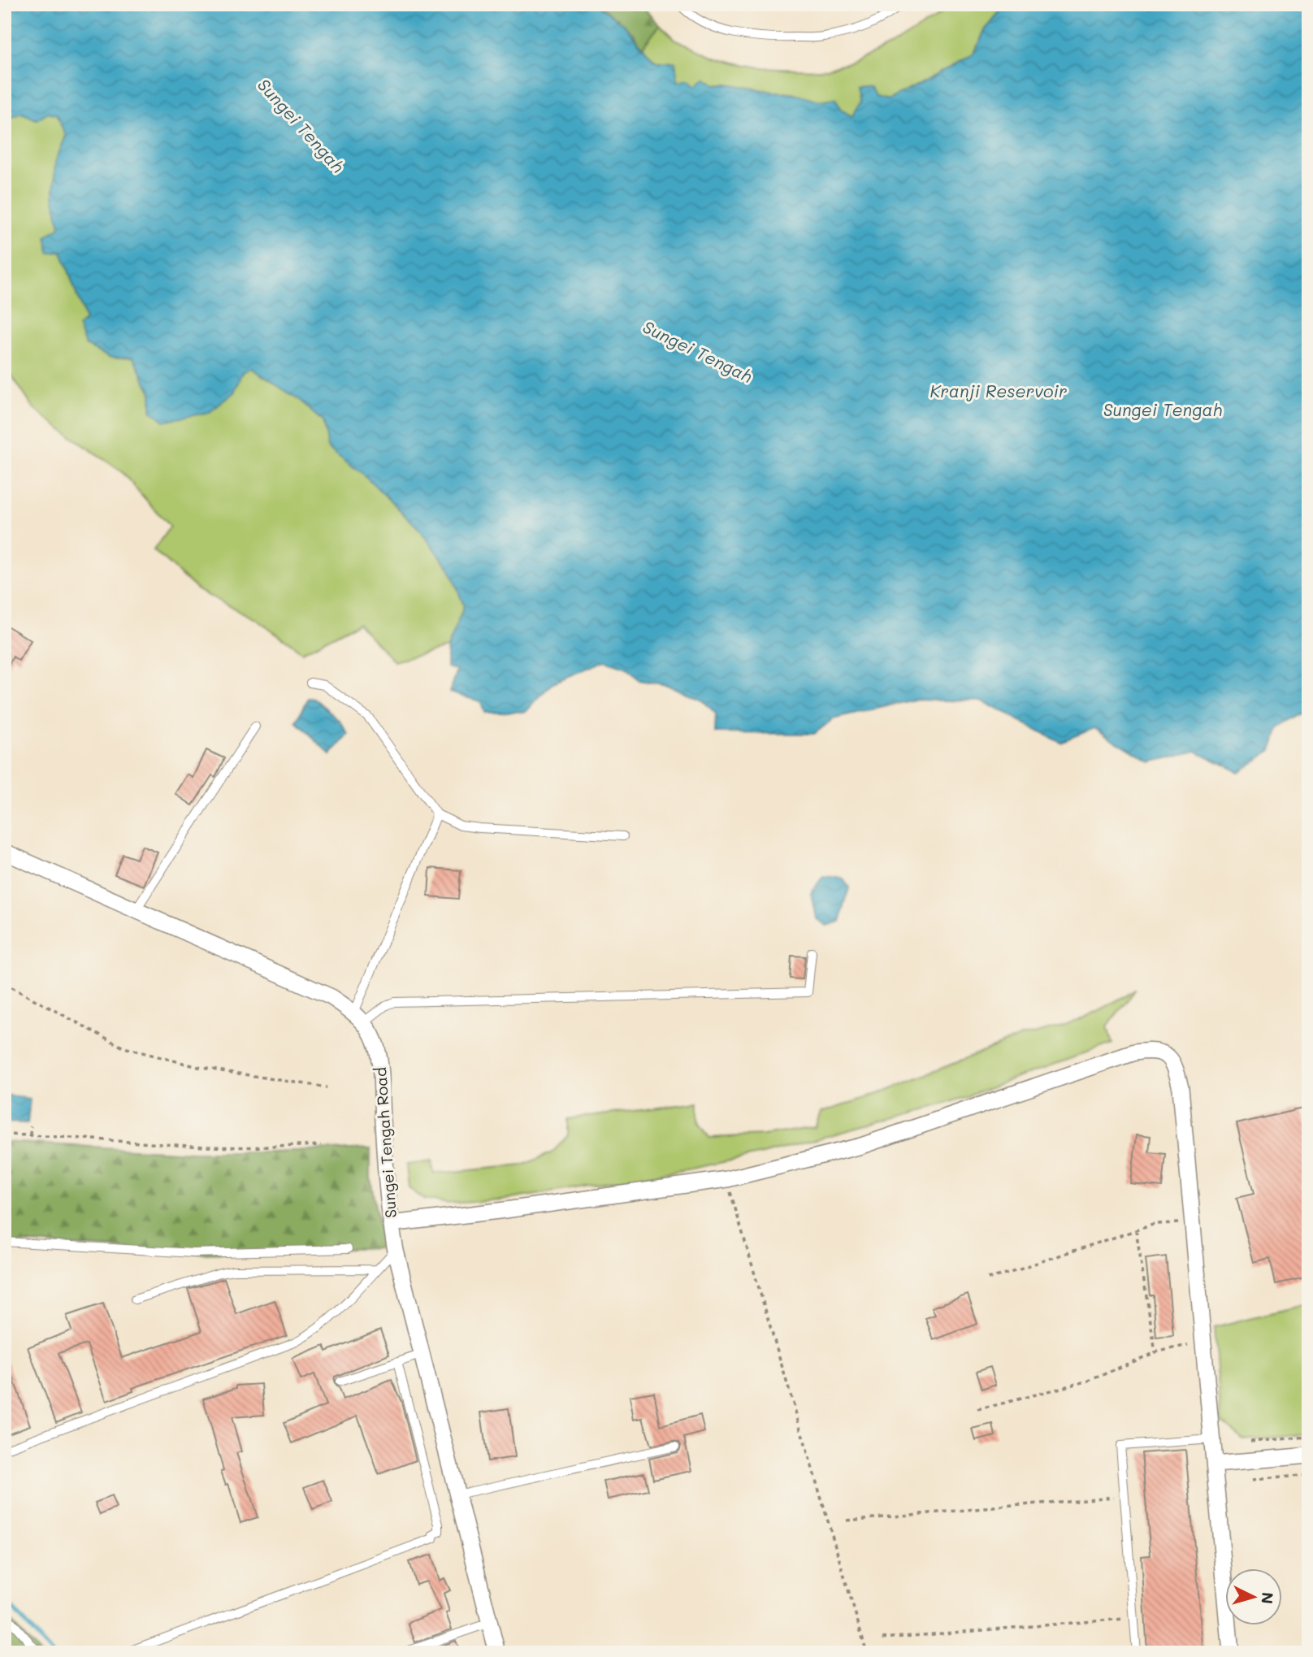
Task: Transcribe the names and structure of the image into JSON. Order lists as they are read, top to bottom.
{
  "streets": {
    "street": ["Sungei Tengah Road"]
  },
  "water": ["Sungei Tengah", "Kranji Reservoir"],
  "north": "right"
}
